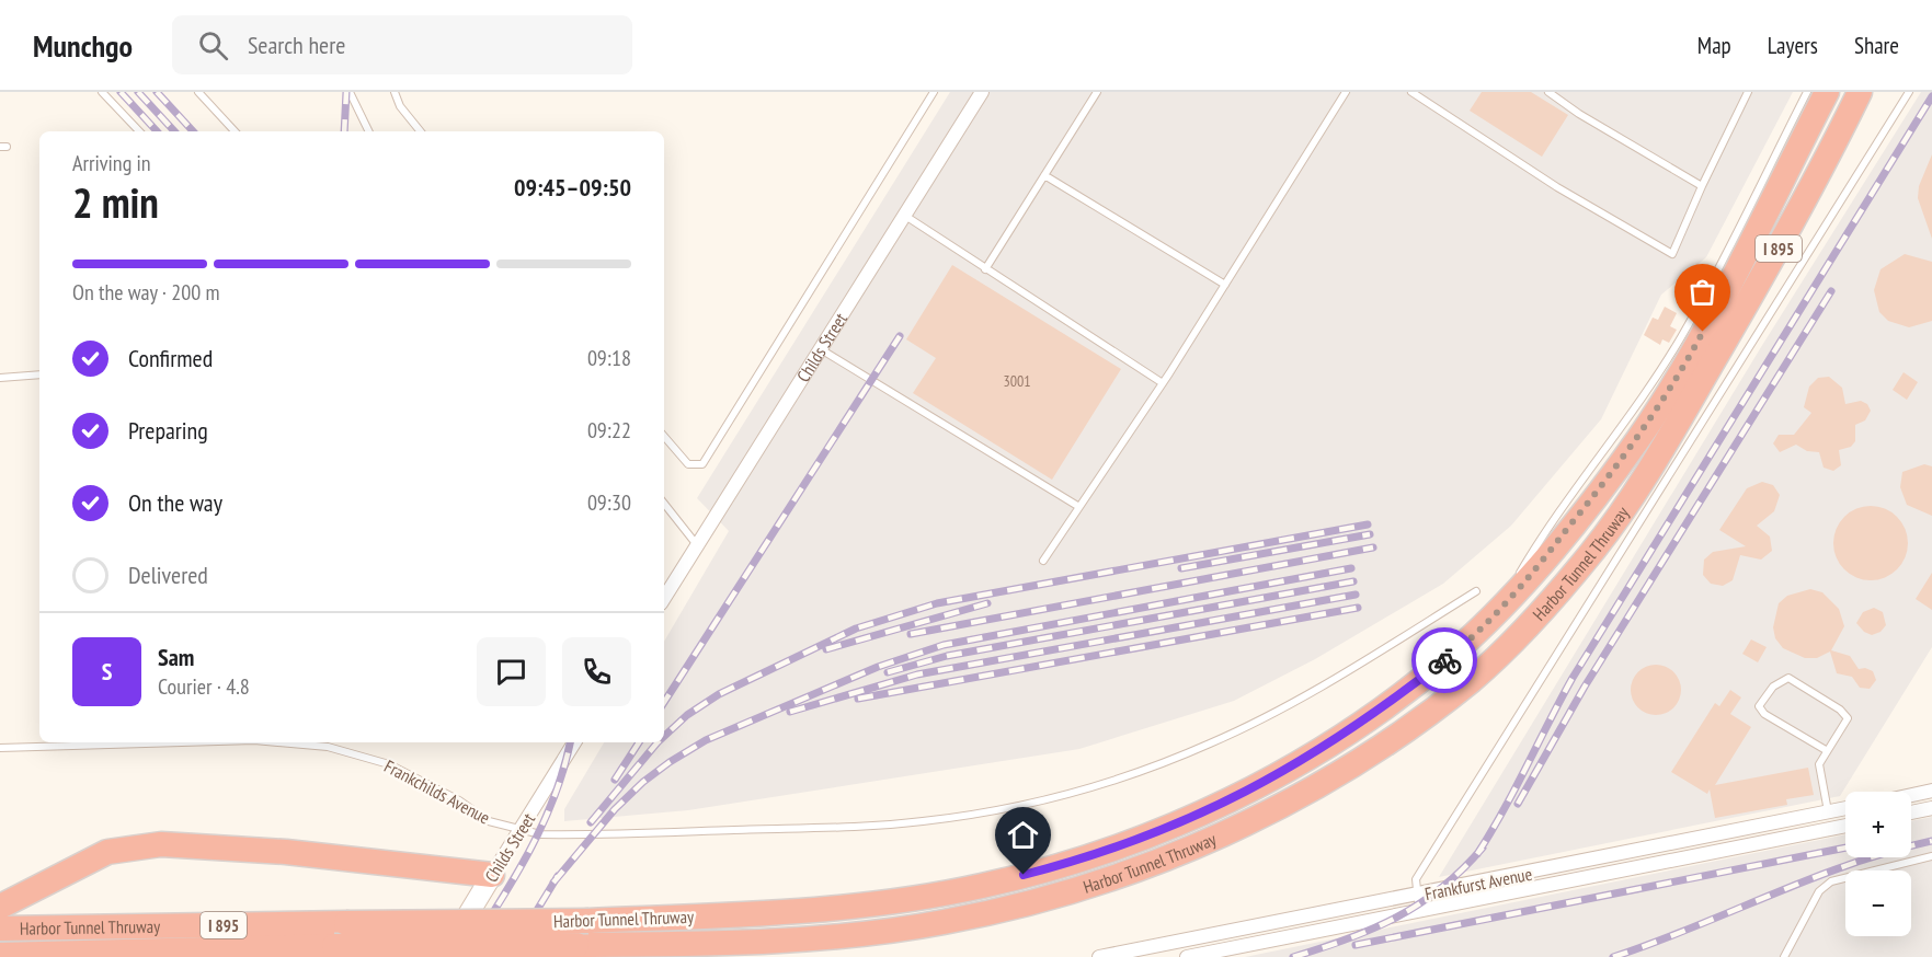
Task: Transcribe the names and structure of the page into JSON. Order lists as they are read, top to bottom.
{
  "streets": {
    "highway": ["I 895", "Harbor Tunnel Thruway"],
    "main road": ["Childs Street"],
    "street": ["Frankfurst Avenue"],
    "lane": ["Frankchilds Avenue"]
  },
  "crossings": [
    ["Childs Street", "Frankchilds Avenue"]
  ],
  "house_numbers": ["3001"],
  "page": {
    "header": "Munchgo",
    "search": "Search here",
    "nav": ["Map", "Layers", "Share"],
    "heading": ["2 min", "Arriving in", "09:45–09:50"],
    "panel": ["Sam", "Courier · 4.8"],
    "bar": "On the way · 200 m",
    "list": [
      ["Confirmed", "09:18"],
      ["Preparing", "09:22"],
      ["On the way", "09:30"],
      "Delivered"
    ],
    "round": "S",
    "map_buttons": ["+", "−"]
  }
}
